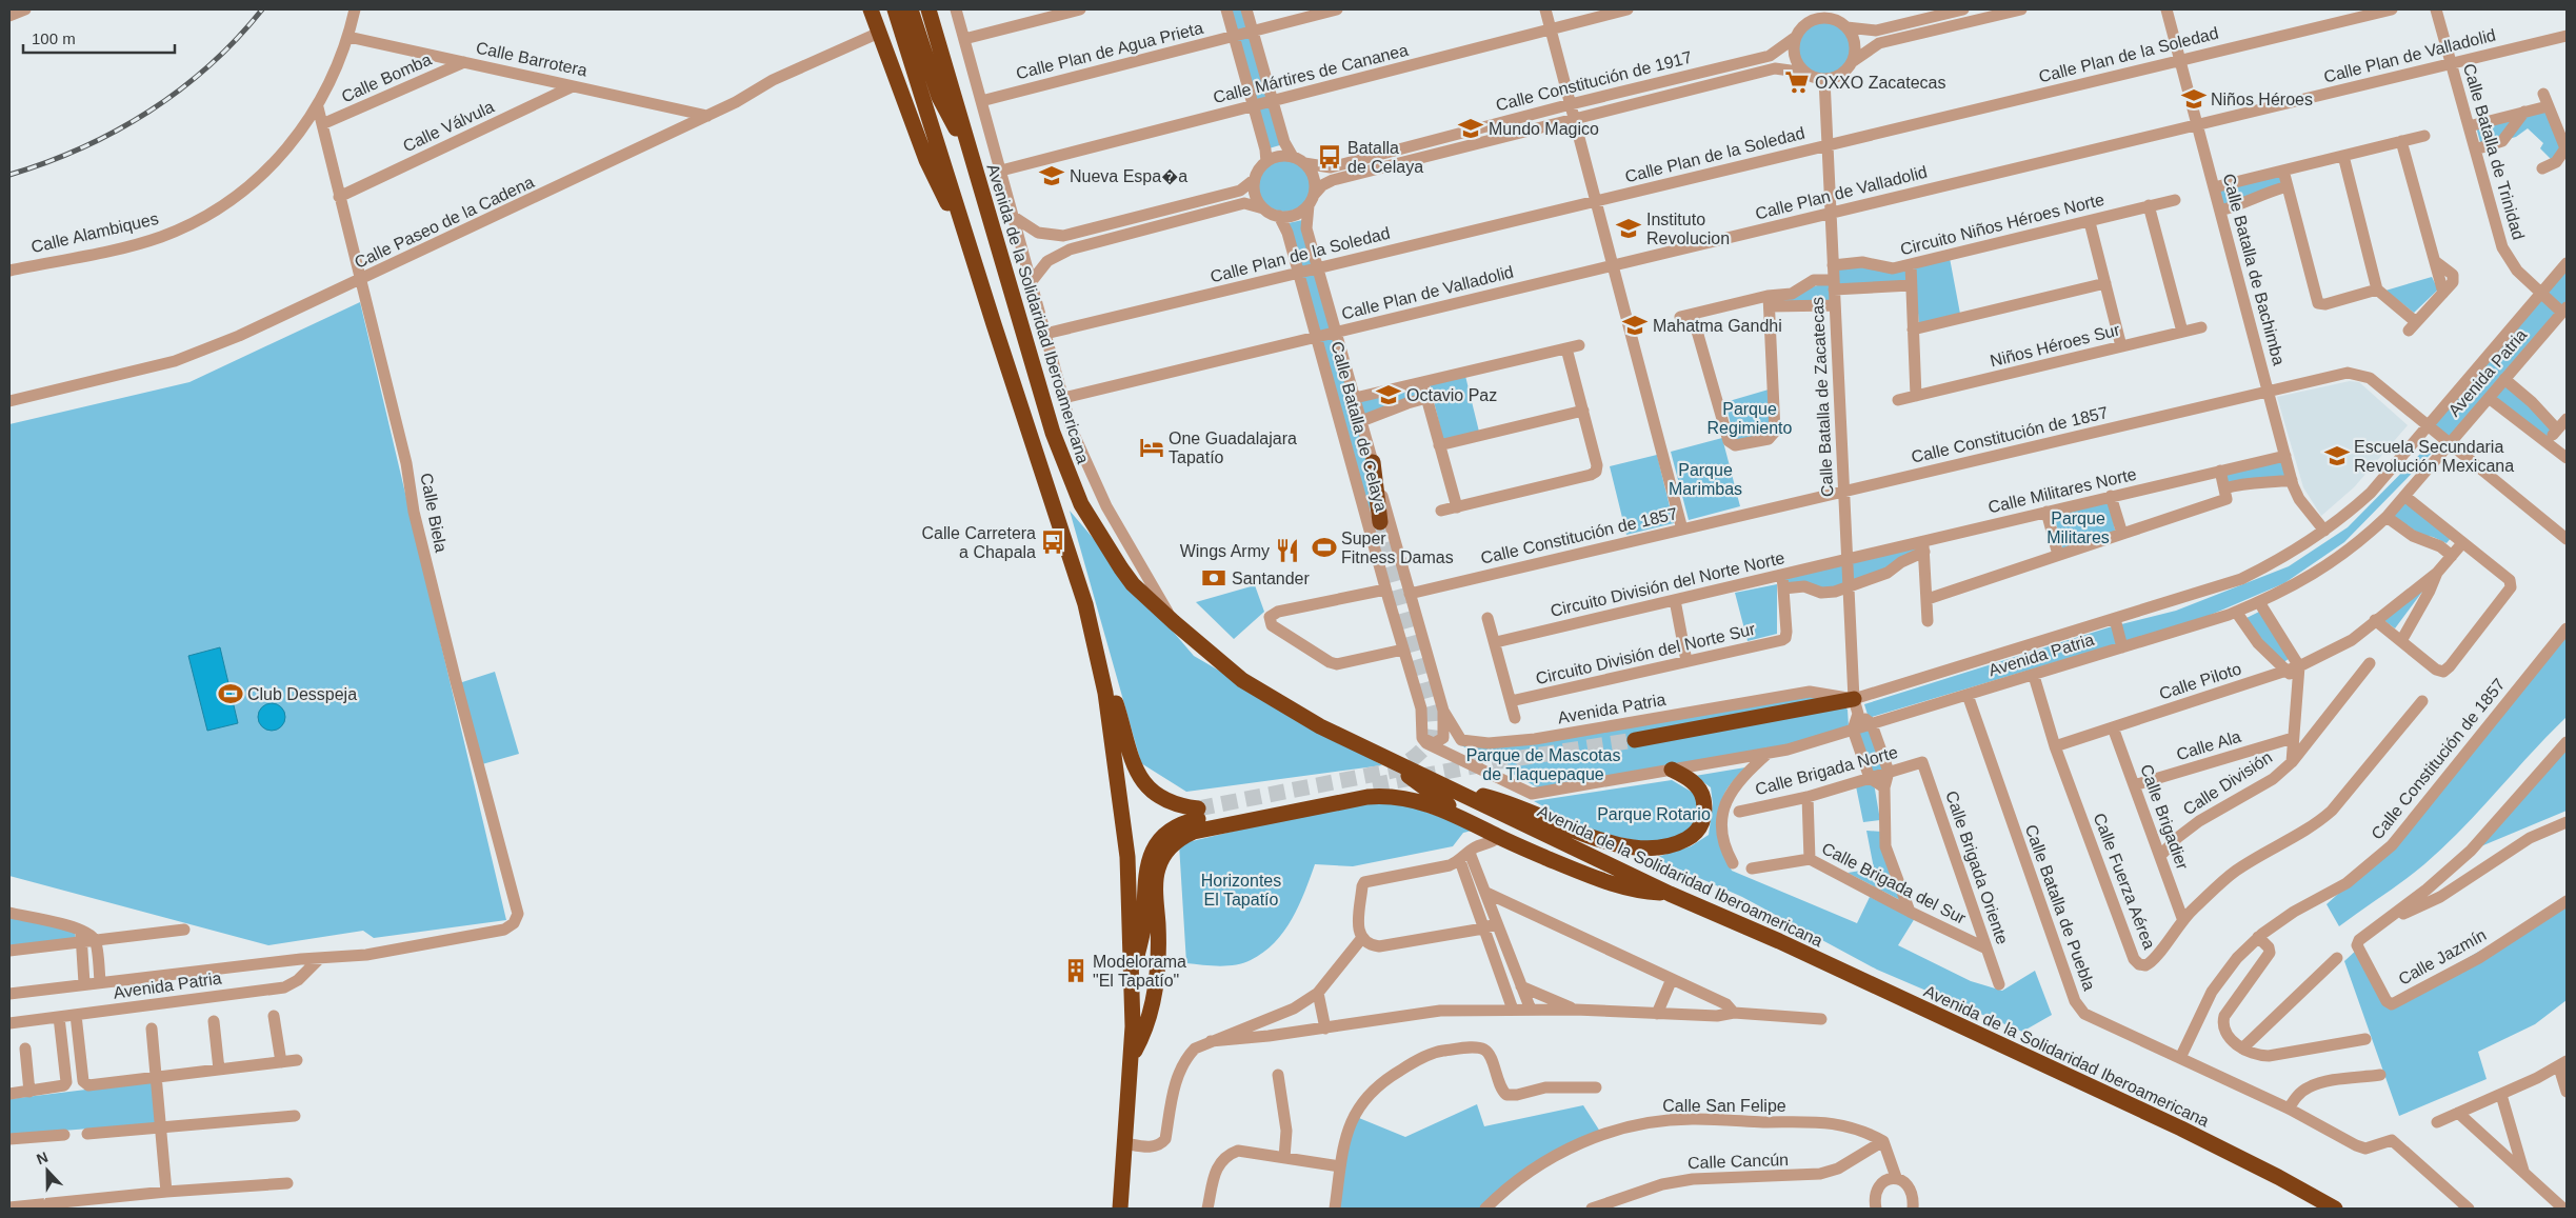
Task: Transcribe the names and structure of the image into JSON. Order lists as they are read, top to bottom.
{
  "streets": {
    "highway": ["Avenida de la Solidaridad Iberoamericana"],
    "street": [
      "Calle Plan de Agua Prieta",
      "Calle Plan de la Soledad",
      "Calle Plan de Valladolid",
      "Calle Barrotera",
      "Calle Mártires de Cananea",
      "Calle Bomba",
      "Calle Constitución de 1917",
      "Calle Válvula",
      "Calle Batalla de Trinidad",
      "Calle Paseo de la Cadena",
      "Circuito Niños Héroes Norte",
      "Calle Alambiques",
      "Calle Batalla de Bachimba",
      "Niños Héroes Sur",
      "Avenida Patria",
      "Calle Batalla de Zacatecas",
      "Calle Batalla de Celaya",
      "Calle Constitución de 1857",
      "Calle Militares Norte",
      "Calle Biela",
      "Circuito División del Norte Norte",
      "Circuito División del Norte Sur",
      "Calle Piloto",
      "Calle Ala",
      "Calle Brigada Norte",
      "Calle División",
      "Calle Brigadier",
      "Calle Brigada Oriente",
      "Calle Fuerza Aérea",
      "Calle Brigada del Sur",
      "Calle Batalla de Puebla",
      "Calle Jazmín",
      "Calle San Felipe",
      "Calle Cancún"
    ]
  },
  "crossings": [
    ["Calle Plan de la Soledad", "Calle Batalla de Bachimba"],
    ["Calle Plan de la Soledad", "Calle Batalla de Zacatecas"],
    ["Calle Plan de la Soledad", "Calle Batalla de Celaya"],
    ["Calle Plan de Valladolid", "Calle Batalla de Trinidad"],
    ["Calle Plan de Valladolid", "Calle Batalla de Bachimba"],
    ["Calle Plan de Valladolid", "Calle Batalla de Zacatecas"],
    ["Calle Plan de Valladolid", "Calle Batalla de Celaya"],
    ["Calle Barrotera", "Calle Bomba"],
    ["Calle Barrotera", "Calle Válvula"],
    ["Calle Barrotera", "Calle Paseo de la Cadena"],
    ["Calle Barrotera", "Calle Alambiques"],
    ["Calle Bomba", "Calle Biela"],
    ["Calle Constitución de 1917", "Calle Batalla de Zacatecas"],
    ["Calle Constitución de 1917", "Calle Batalla de Celaya"],
    ["Calle Válvula", "Calle Biela"],
    ["Calle Batalla de Trinidad", "Avenida Patria"],
    ["Calle Paseo de la Cadena", "Calle Biela"],
    ["Circuito Niños Héroes Norte", "Calle Batalla de Zacatecas"],
    ["Calle Alambiques", "Calle Biela"],
    ["Calle Batalla de Bachimba", "Avenida Patria"],
    ["Calle Batalla de Bachimba", "Calle Constitución de 1857"],
    ["Calle Batalla de Bachimba", "Calle Militares Norte"],
    ["Avenida Patria", "Calle Batalla de Zacatecas"],
    ["Avenida Patria", "Calle Batalla de Celaya"],
    ["Avenida Patria", "Calle Constitución de 1857"],
    ["Avenida Patria", "Calle Biela"],
    ["Avenida Patria", "Calle Fuerza Aérea"],
    ["Avenida Patria", "Calle Batalla de Puebla"],
    ["Calle Batalla de Zacatecas", "Calle Constitución de 1857"],
    ["Calle Batalla de Zacatecas", "Calle Militares Norte"],
    ["Calle Batalla de Zacatecas", "Circuito División del Norte Norte"],
    ["Calle Batalla de Celaya", "Calle Constitución de 1857"],
    ["Calle Constitución de 1857", "Calle Batalla de Puebla"],
    ["Calle Militares Norte", "Circuito División del Norte Norte"],
    ["Calle Piloto", "Calle Brigadier"],
    ["Calle Piloto", "Calle Fuerza Aérea"],
    ["Calle Ala", "Calle Brigadier"],
    ["Calle Brigada Norte", "Calle Brigada Oriente"],
    ["Calle División", "Calle Brigadier"],
    ["Calle Brigadier", "Calle Fuerza Aérea"],
    ["Calle Brigada Oriente", "Calle Brigada del Sur"],
    ["Calle San Felipe", "Calle Cancún"]
  ],
  "parks": [
    "Parque Regimiento",
    "Parque Marimbas",
    "Parque Militares",
    "Parque de Mascotas de Tlaquepaque",
    "Parque Rotario",
    "Horizontes El Tapatío"
  ],
  "places": {
    "supermarket": ["OXXO Zacatecas"],
    "school or university": [
      "Niños Héroes",
      "Mundo Magico",
      "Nueva Espa�a",
      "Instituto Revolucion",
      "Mahatma Gandhi",
      "Octavio Paz",
      "Escuela Secundaria Revolución Mexicana"
    ],
    "bus stop": ["Batalla de Celaya", "Calle Carretera a Chapala"],
    "hotel": ["One Guadalajara Tapatío"],
    "sports": ["Super Fitness Damas", "Club Desspeja"],
    "restaurant": ["Wings Army"],
    "bank": ["Santander"],
    "building": ["Modelorama \"El Tapatío\""]
  },
  "scale_bar": "100 m",
  "north": "top"
}
